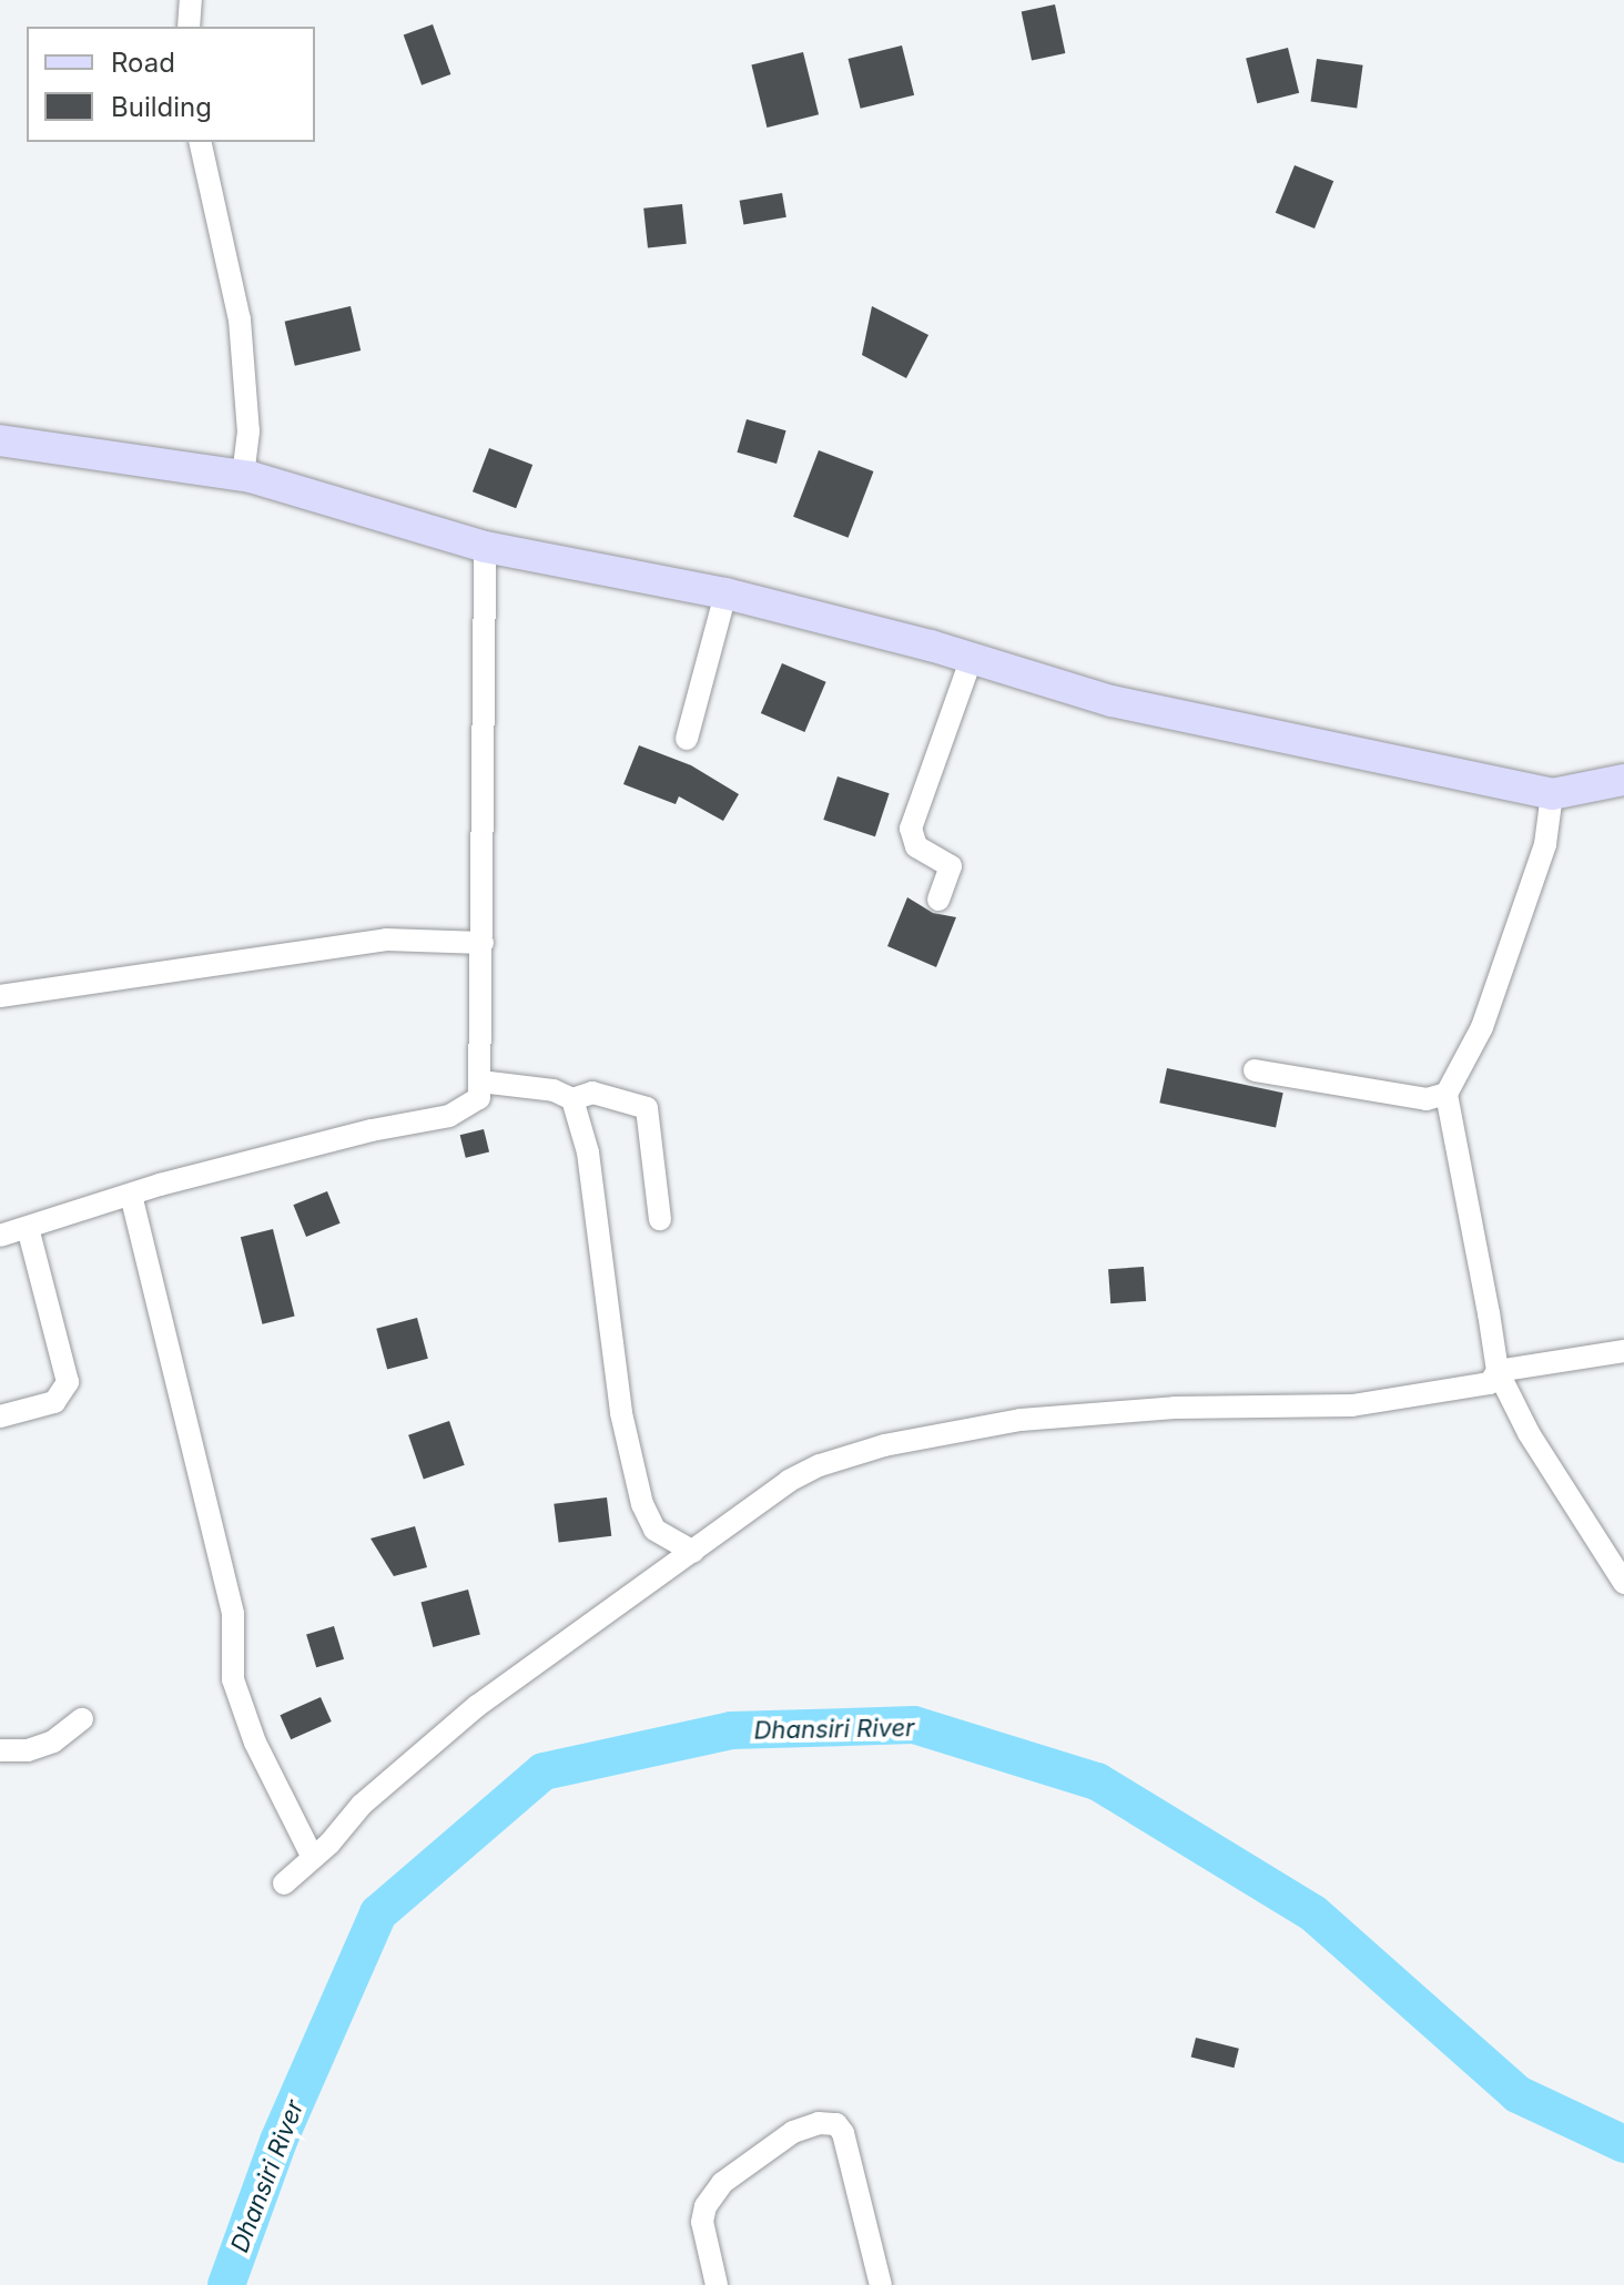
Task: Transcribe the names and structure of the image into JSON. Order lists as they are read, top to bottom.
{
  "water": ["Dhansiri River"],
  "legend": ["Road", "Building"]
}
